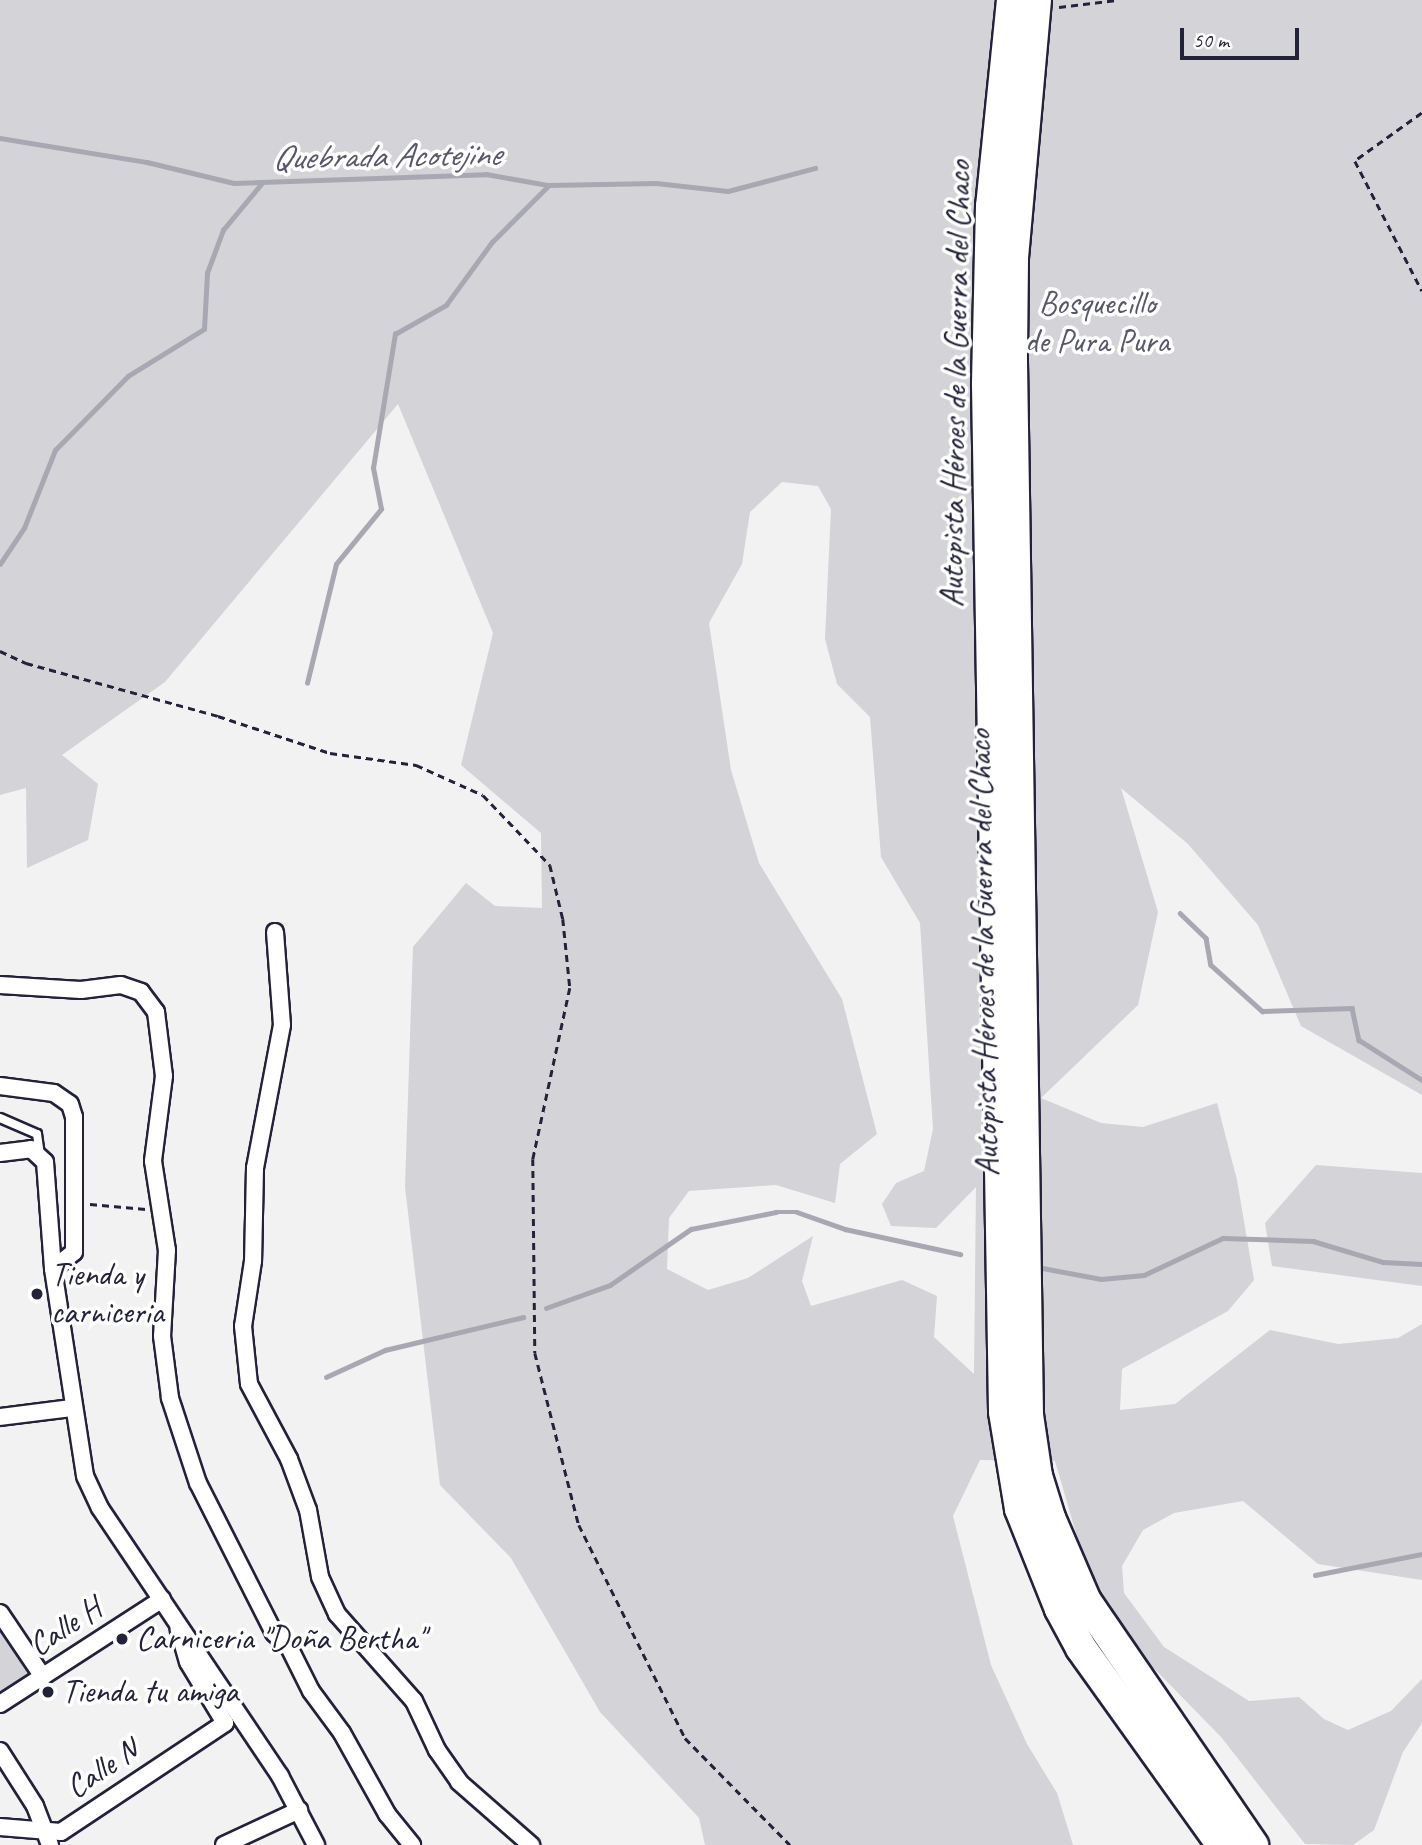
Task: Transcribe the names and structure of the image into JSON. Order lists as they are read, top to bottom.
{
  "streets": {
    "highway": ["Autopista Héroes de la Guerra del Chaco"],
    "street": ["Calle H", "Calle N"]
  },
  "water": ["Quebrada Acotejine"],
  "parks": ["Bosquecillo de Pura Pura"],
  "places": ["Tienda y carniceria", "Carniceria \"Doña Bertha\"", "Tienda tu amiga"],
  "scale_bar": "50 m"
}
